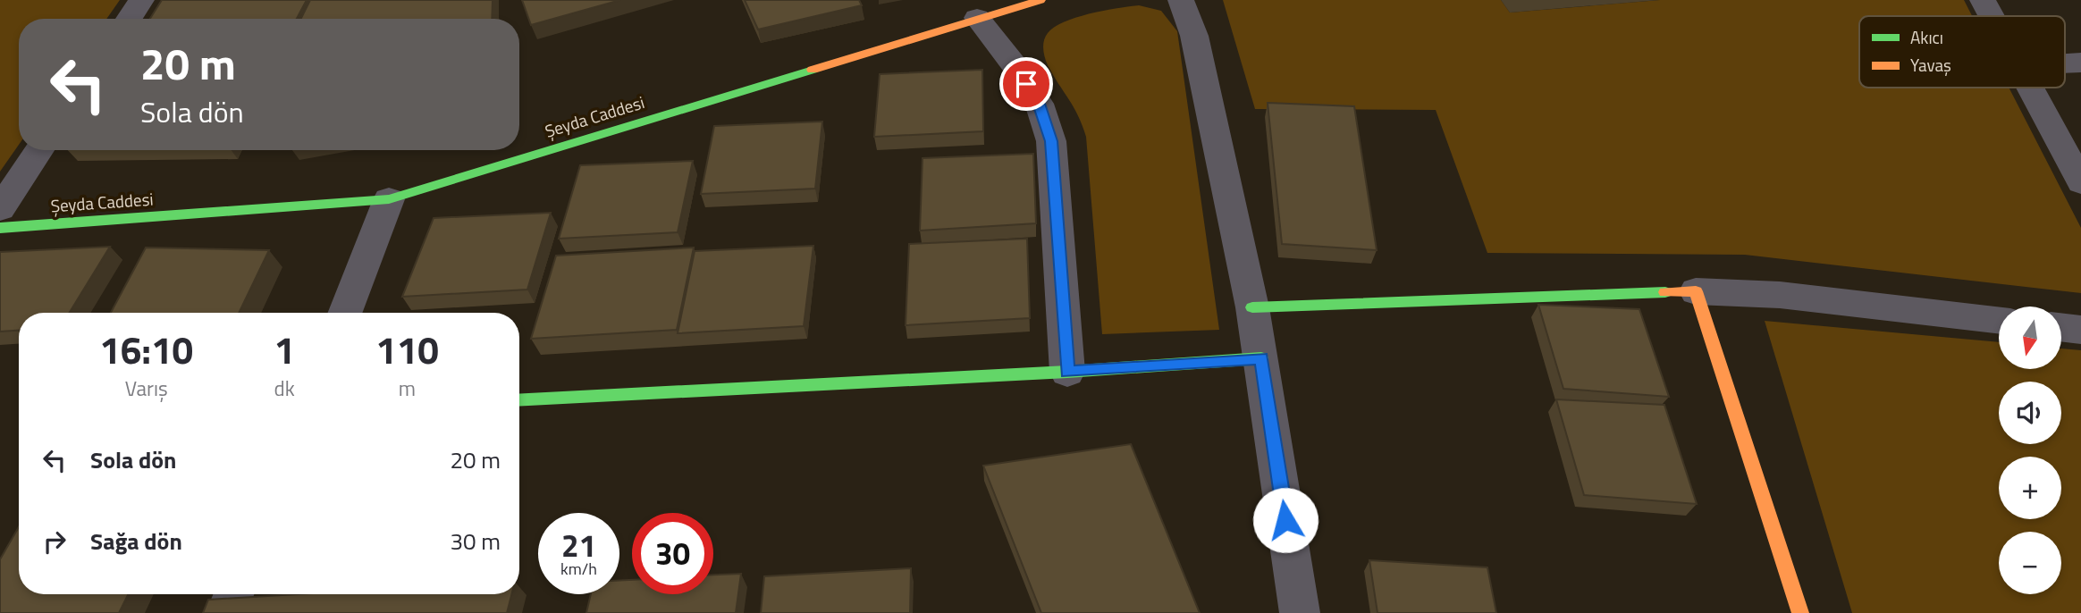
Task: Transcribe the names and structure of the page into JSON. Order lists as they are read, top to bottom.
{
  "streets": {
    "street": ["Şeyda Caddesi"]
  },
  "legend": ["Akıcı", "Yavaş"],
  "north": "bottom",
  "page": {
    "turn": ["20 m", "Sola dön"],
    "map_buttons": ["+", "−"],
    "eta": [
      "16:10",
      "Varış",
      "1",
      "dk",
      "110",
      "m"
    ],
    "list": [
      {
        "name": "Sola dön",
        "value": "20 m"
      },
      {
        "name": "Sağa dön",
        "value": "30 m"
      }
    ],
    "speed": "21 km/h",
    "limit": "30"
  }
}
